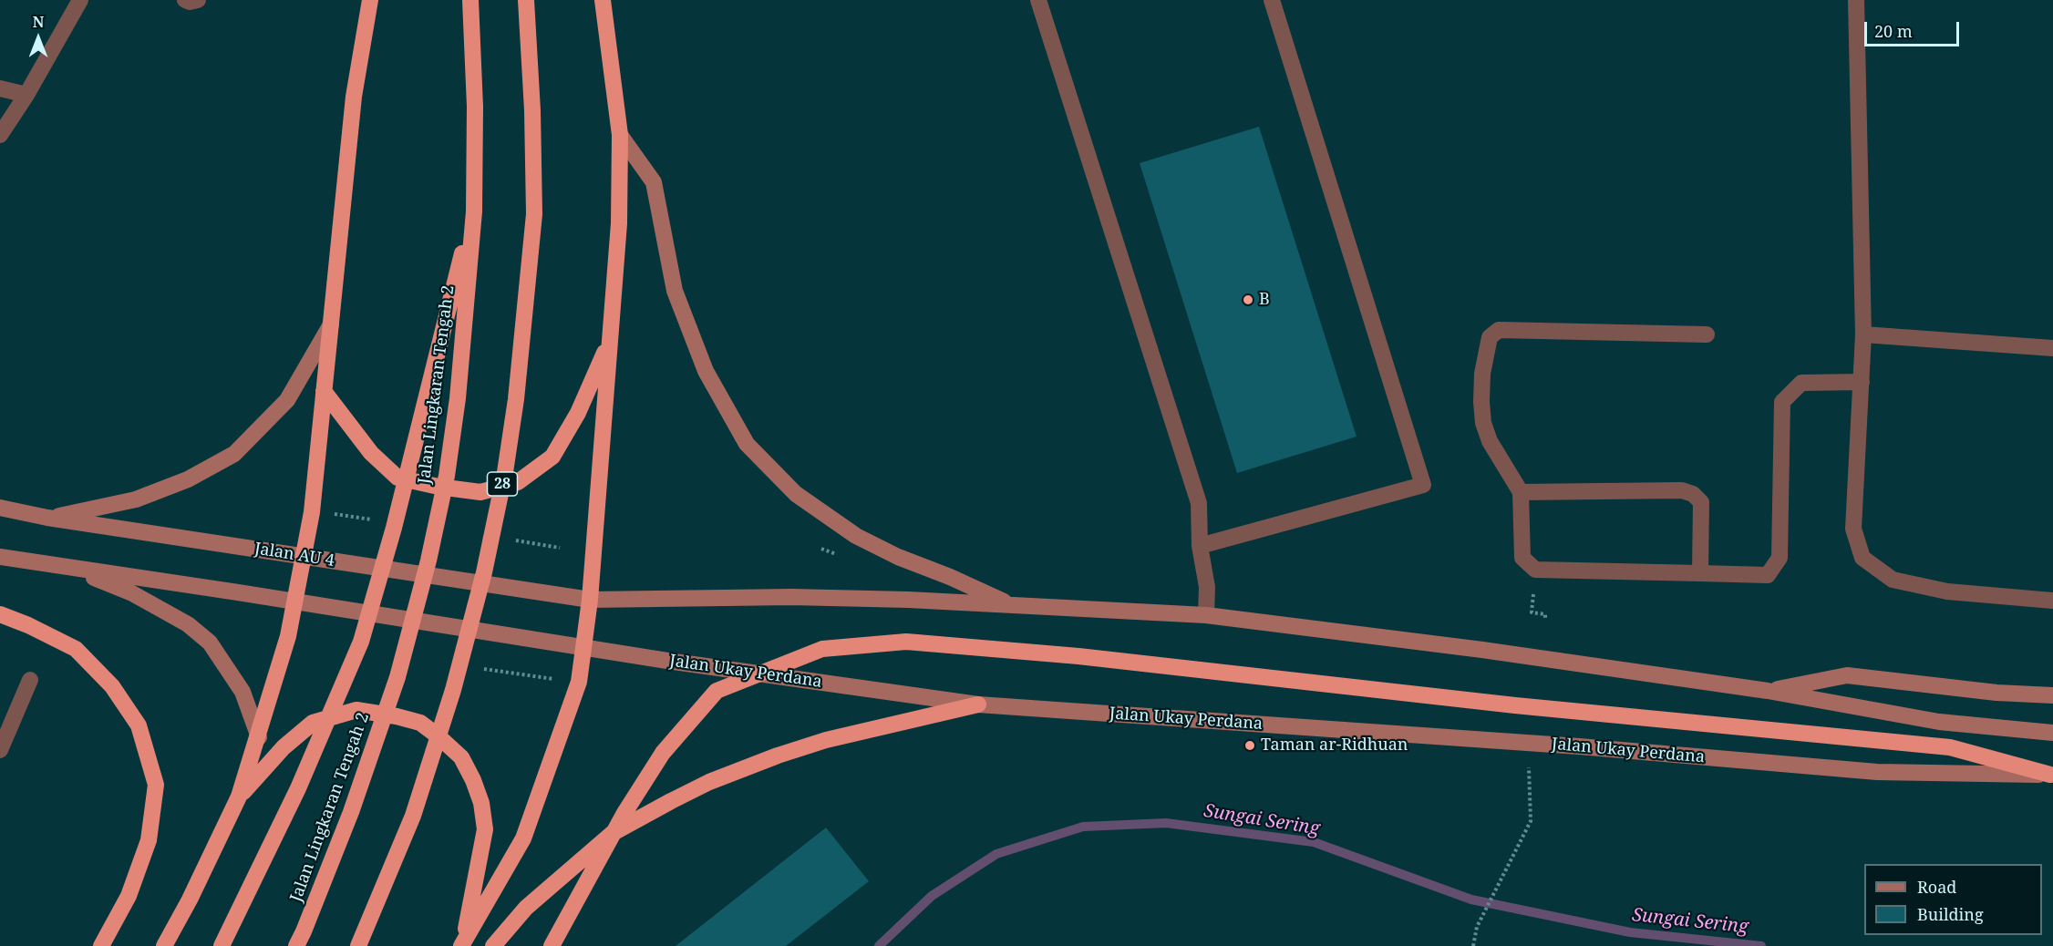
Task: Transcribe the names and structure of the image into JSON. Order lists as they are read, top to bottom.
{
  "streets": {
    "highway": ["Jalan Lingkaran Tengah 2", "28"],
    "street": ["Jalan AU 4", "Jalan Ukay Perdana"]
  },
  "water": ["Sungai Sering"],
  "places": ["B", "Taman ar-Ridhuan"],
  "legend": ["Road", "Building"],
  "scale_bar": "20 m",
  "north": "top"
}
